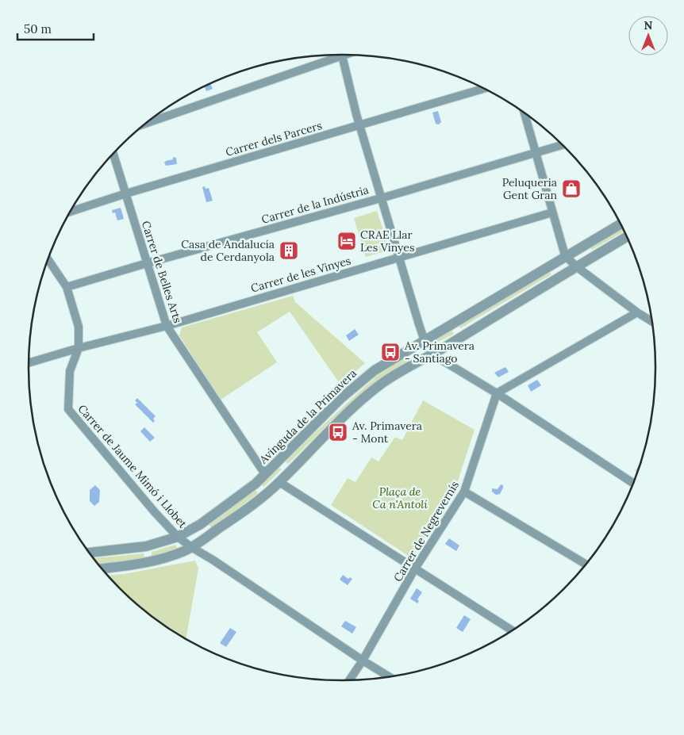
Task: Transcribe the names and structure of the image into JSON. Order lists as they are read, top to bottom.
{
  "streets": {
    "street": [
      "Carrer dels Parcers",
      "Carrer de la Indústria",
      "Carrer de Belles Arts",
      "Carrer de les Vinyes",
      "Avinguda de la Primavera",
      "Carrer de Jaume Mimó i Llobet",
      "Carrer de Negrevernís"
    ]
  },
  "crossings": [
    ["Carrer dels Parcers", "Carrer de Belles Arts"],
    ["Carrer de la Indústria", "Carrer de Belles Arts"],
    ["Carrer de la Indústria", "Carrer de Jaume Mimó i Llobet"],
    ["Carrer de Belles Arts", "Carrer de les Vinyes"],
    ["Carrer de Belles Arts", "Avinguda de la Primavera"],
    ["Carrer de les Vinyes", "Carrer de Jaume Mimó i Llobet"],
    ["Avinguda de la Primavera", "Carrer de Jaume Mimó i Llobet"],
    ["Carrer de Jaume Mimó i Llobet", "Carrer de Negrevernís"]
  ],
  "parks": ["Plaça de Ca n'Antolí"],
  "places": {
    "shop": ["Peluqueria Gent Gran"],
    "hotel": ["CRAE Llar Les Vinyes"],
    "building": ["Casa de Andalucía de Cerdanyola"],
    "bus stop": ["Av. Primavera - Santiago", "Av. Primavera - Mont"]
  },
  "scale_bar": "50 m",
  "north": "top"
}
